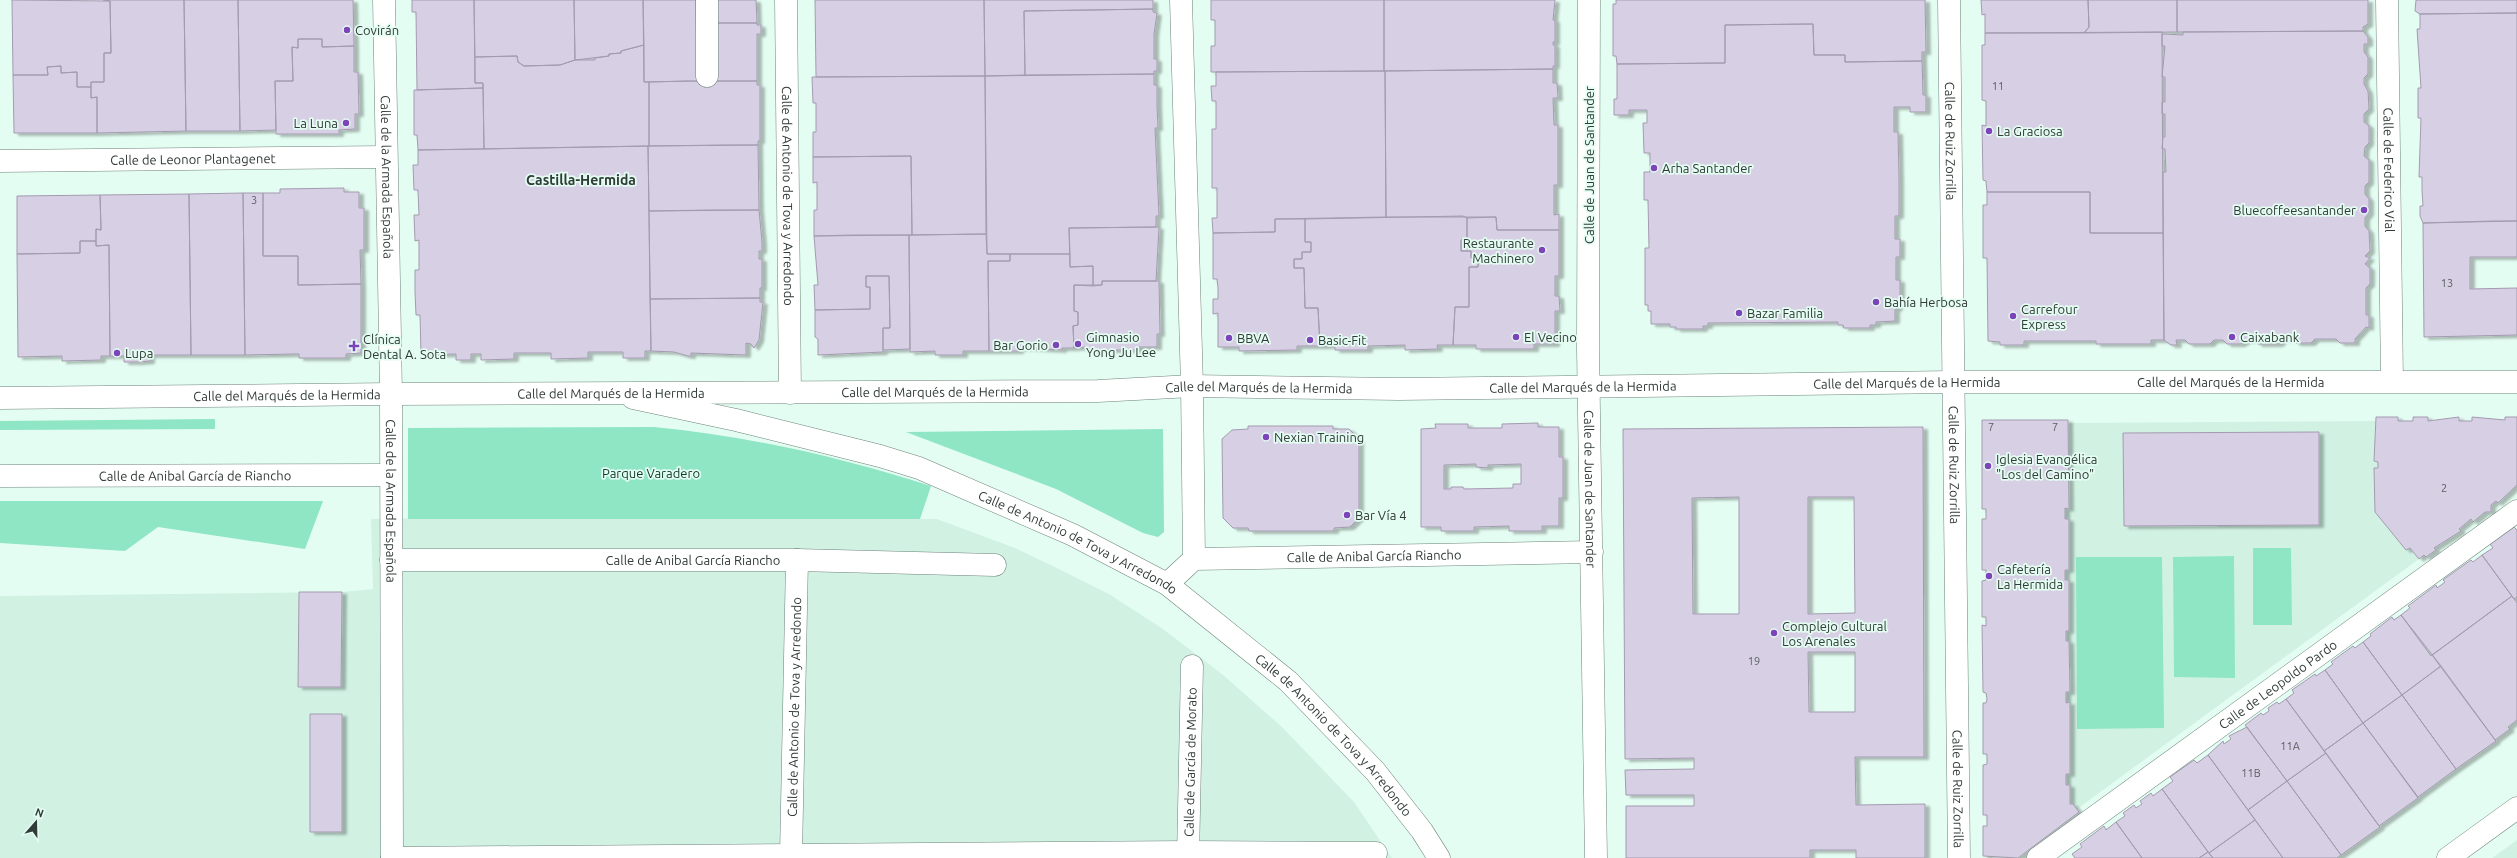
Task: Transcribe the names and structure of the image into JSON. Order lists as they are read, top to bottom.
{
  "streets": {
    "street": [
      "Calle de Ruiz Zorrilla",
      "Calle de Leonor Plantagenet",
      "Calle de Juan de Santander",
      "Calle de Federico Vial",
      "Calle de la Armada Española",
      "Calle de Antonio de Tova y Arredondo",
      "Calle del Marqués de la Hermida",
      "Calle de Anibal García de Riancho",
      "Calle de Anibal García Riancho",
      "Calle de Leopoldo Pardo",
      "Calle de García de Morato"
    ]
  },
  "crossings": [
    ["Calle de Ruiz Zorrilla", "Calle del Marqués de la Hermida"],
    ["Calle de Leonor Plantagenet", "Calle de la Armada Española"],
    ["Calle de Juan de Santander", "Calle del Marqués de la Hermida"],
    ["Calle de Juan de Santander", "Calle de Anibal García Riancho"],
    ["Calle de Federico Vial", "Calle del Marqués de la Hermida"],
    ["Calle de la Armada Española", "Calle del Marqués de la Hermida"],
    ["Calle de la Armada Española", "Calle de Anibal García de Riancho"],
    ["Calle de la Armada Española", "Calle de Anibal García Riancho"],
    ["Calle de Antonio de Tova y Arredondo", "Calle del Marqués de la Hermida"],
    ["Calle de Antonio de Tova y Arredondo", "Calle de Anibal García Riancho"]
  ],
  "districts": ["Castilla-Hermida"],
  "parks": ["Parque Varadero"],
  "places": {
    "other": [
      "Covirán",
      "La Luna",
      "La Graciosa",
      "Arha Santander",
      "Bluecoffeesantander",
      "Restaurante Machinero",
      "Bahía Herbosa",
      "Bazar Familia",
      "Carrefour Express",
      "El Vecino",
      "Caixabank",
      "BBVA",
      "Basic-Fit",
      "Gimnasio Yong Ju Lee",
      "Bar Gorio",
      "Lupa",
      "Nexian Training",
      "Iglesia Evangélica \"Los del Camino\"",
      "Bar Vía 4",
      "Cafetería La Hermida",
      "Complejo Cultural Los Arenales"
    ],
    "health": ["Clínica Dental A. Sota"]
  },
  "house_numbers": [
    "11",
    "3",
    "13",
    "7",
    "7",
    "2",
    "19",
    "11A",
    "11B"
  ],
  "north": "top"
}
